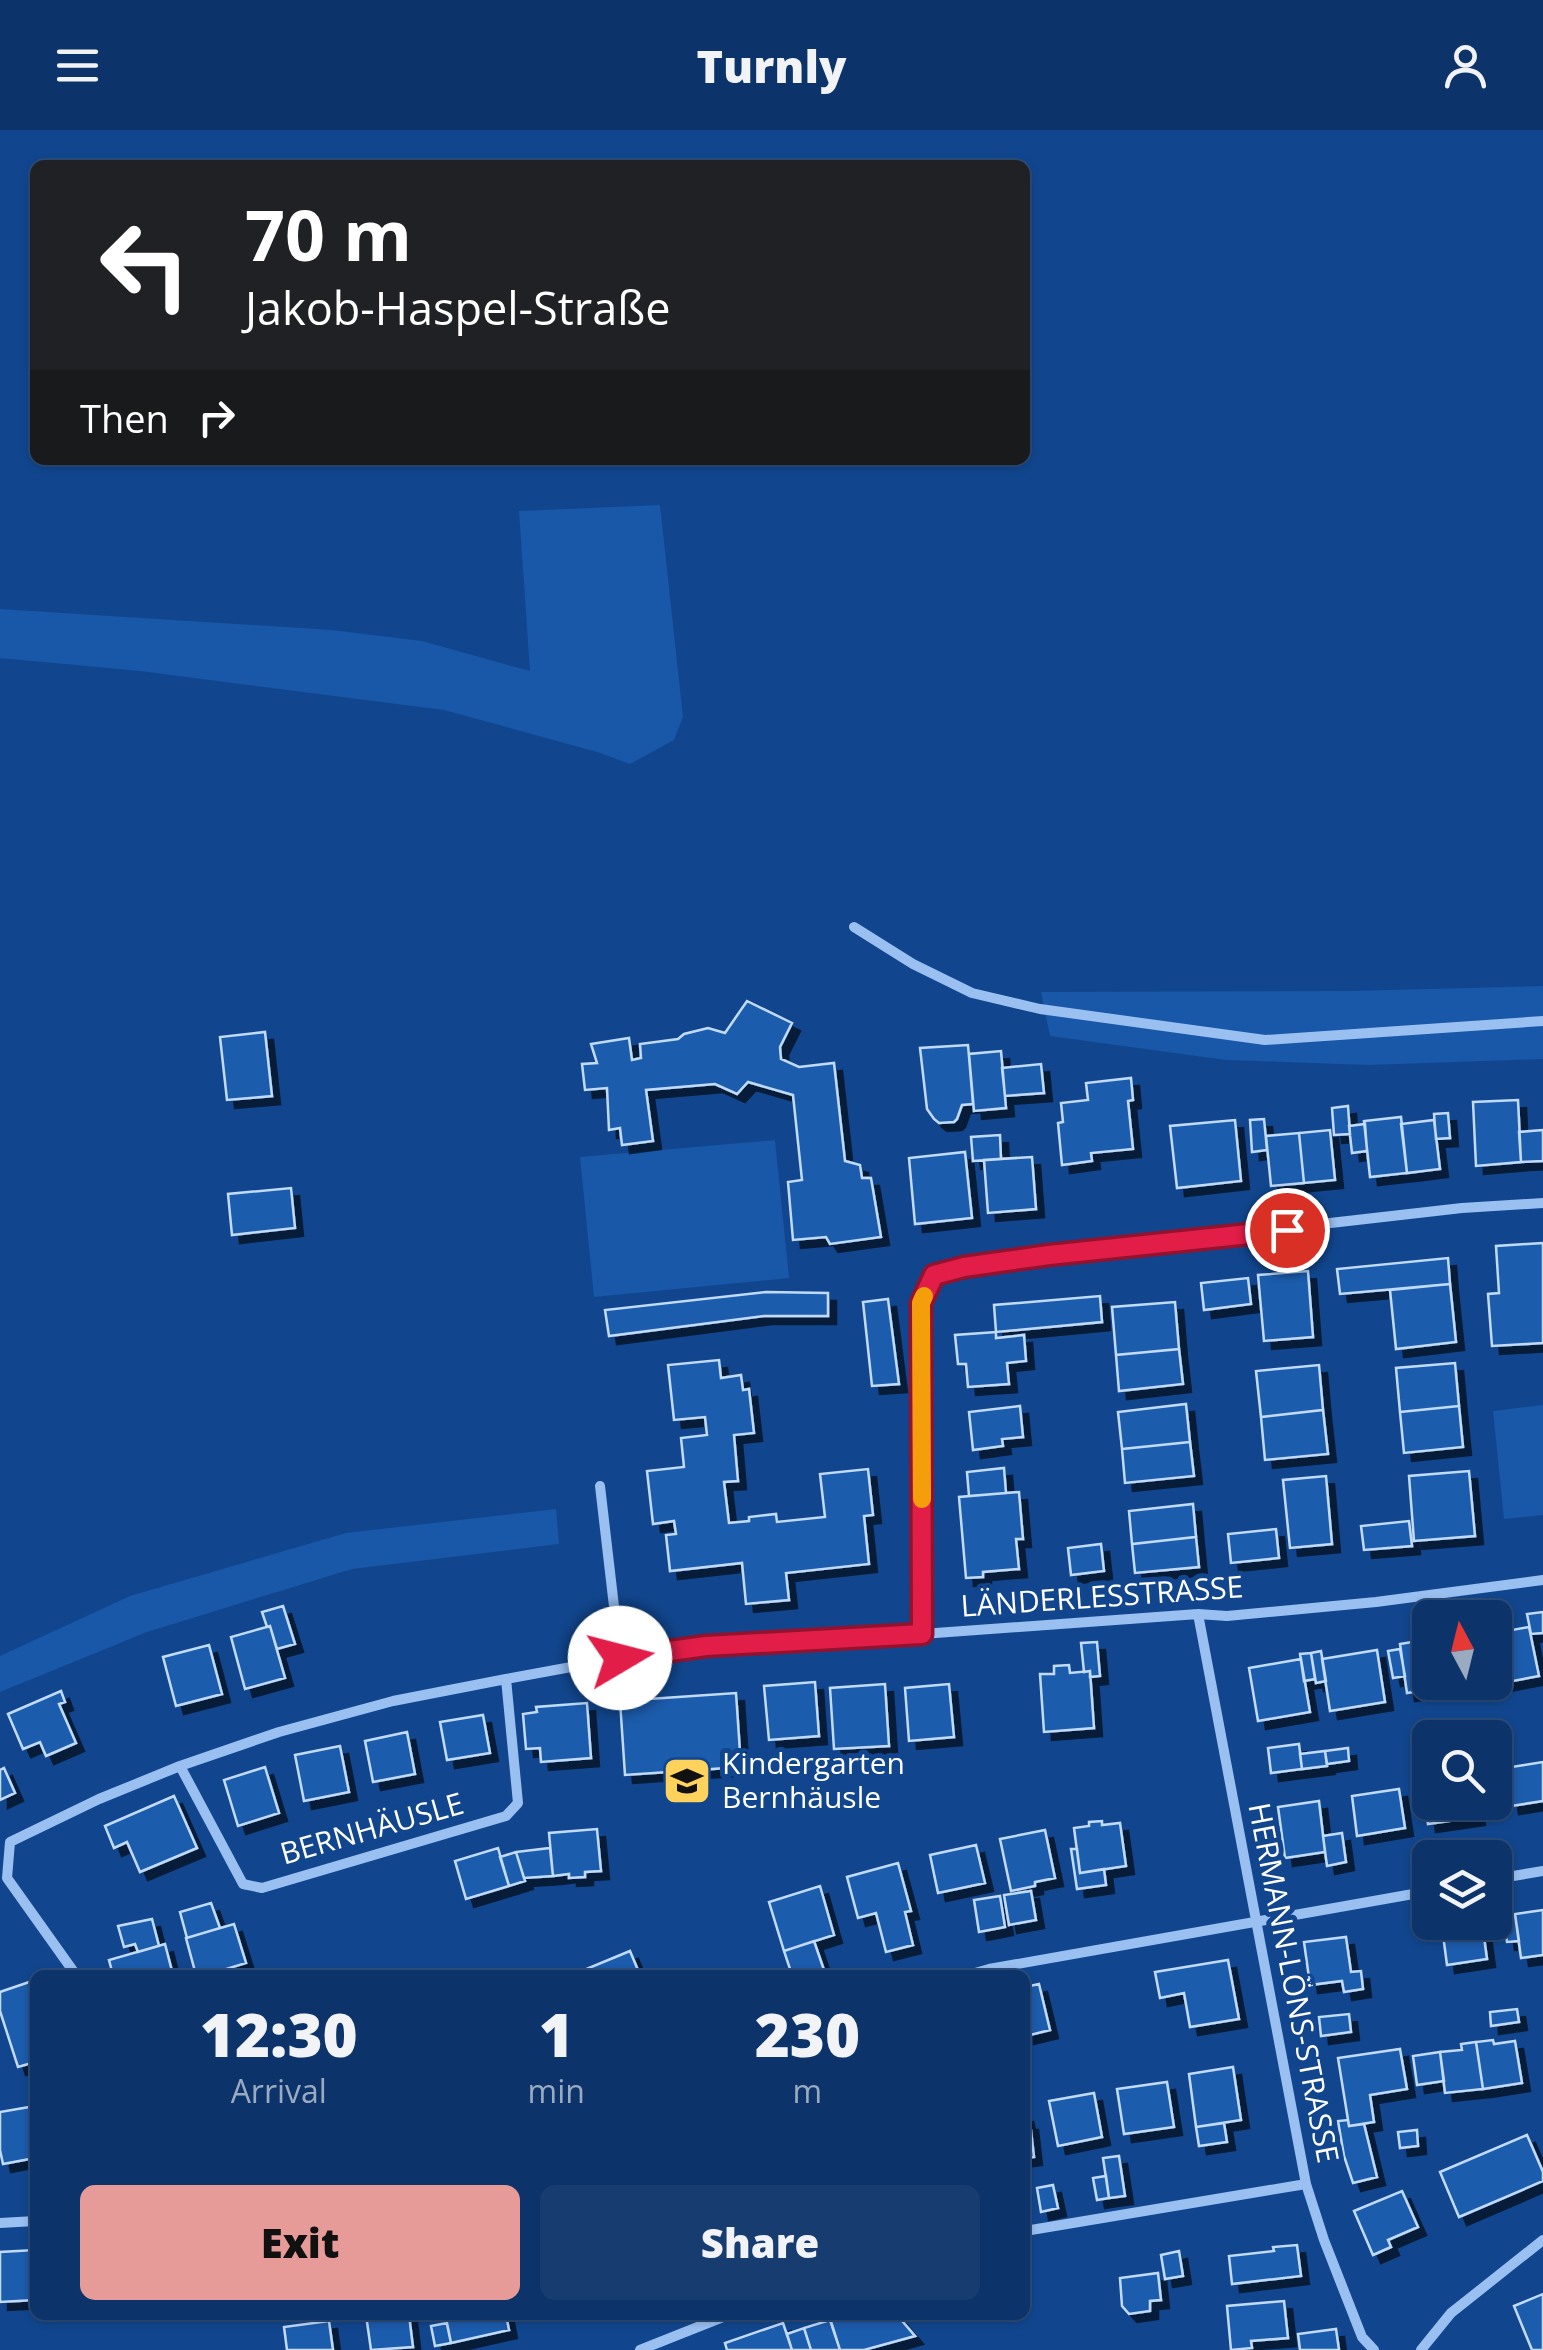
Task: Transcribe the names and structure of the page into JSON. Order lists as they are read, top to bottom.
{
  "streets": {
    "street": ["LÄNDERLESSTRASSE", "BERNHÄUSLE", "HERMANN-LÖNS-STRASSE"]
  },
  "crossings": [
    ["LÄNDERLESSTRASSE", "BERNHÄUSLE"],
    ["LÄNDERLESSTRASSE", "HERMANN-LÖNS-STRASSE"]
  ],
  "places": {
    "school or university": ["Kindergarten Bernhäusle"]
  },
  "north": "top",
  "page": {
    "header": "Turnly",
    "turn": ["70 m", "Jakob-Haspel-Straße"],
    "then": "Then",
    "eta": [
      "12:30",
      "Arrival",
      "1",
      "min",
      "230",
      "m"
    ],
    "buttons": ["Exit", "Share"]
  }
}
